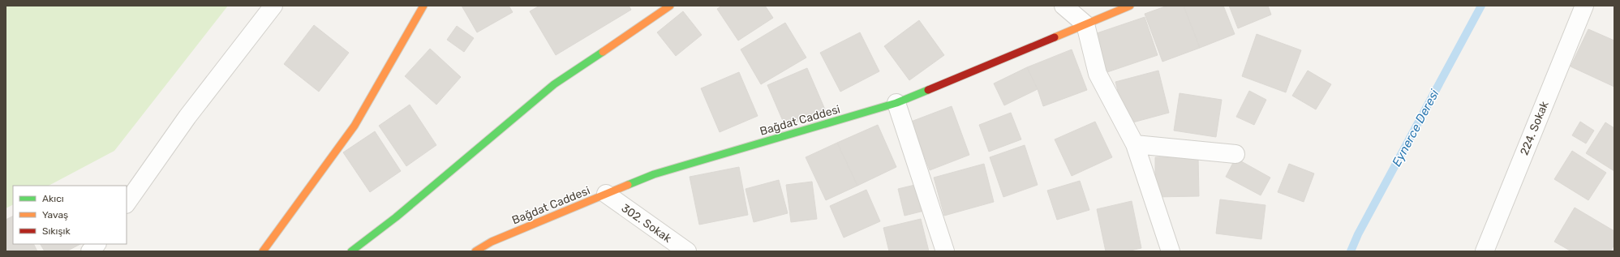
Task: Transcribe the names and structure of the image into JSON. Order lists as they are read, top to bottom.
{
  "streets": {
    "main road": ["Bağdat Caddesi"],
    "street": ["224. Sokak", "302. Sokak"]
  },
  "crossings": [
    ["Bağdat Caddesi", "302. Sokak"]
  ],
  "water": ["Eynerce Deresi"],
  "legend": ["Akıcı", "Yavaş", "Sıkışık"]
}
